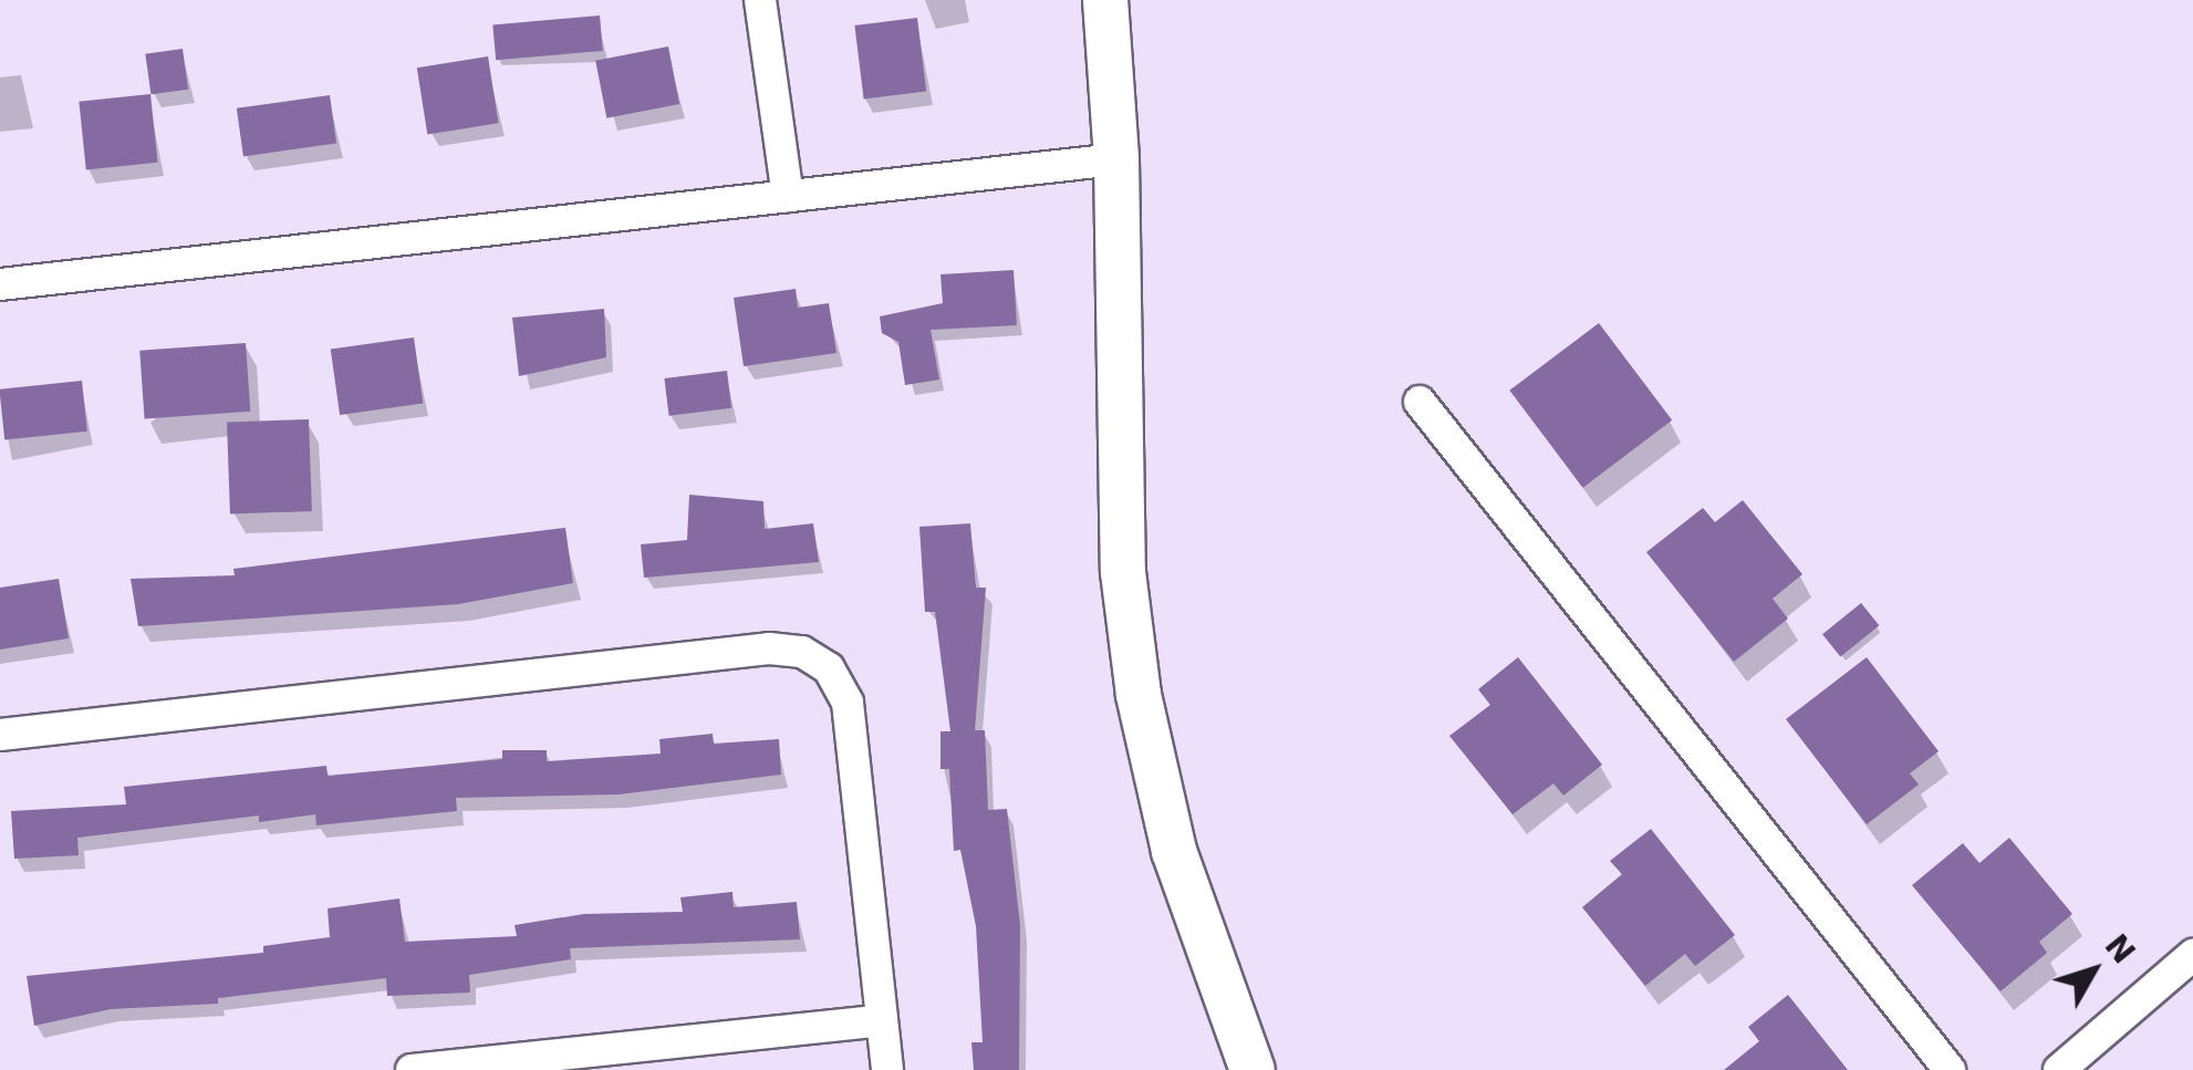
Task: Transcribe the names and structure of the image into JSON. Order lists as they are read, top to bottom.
{
  "north": "top right"
}
